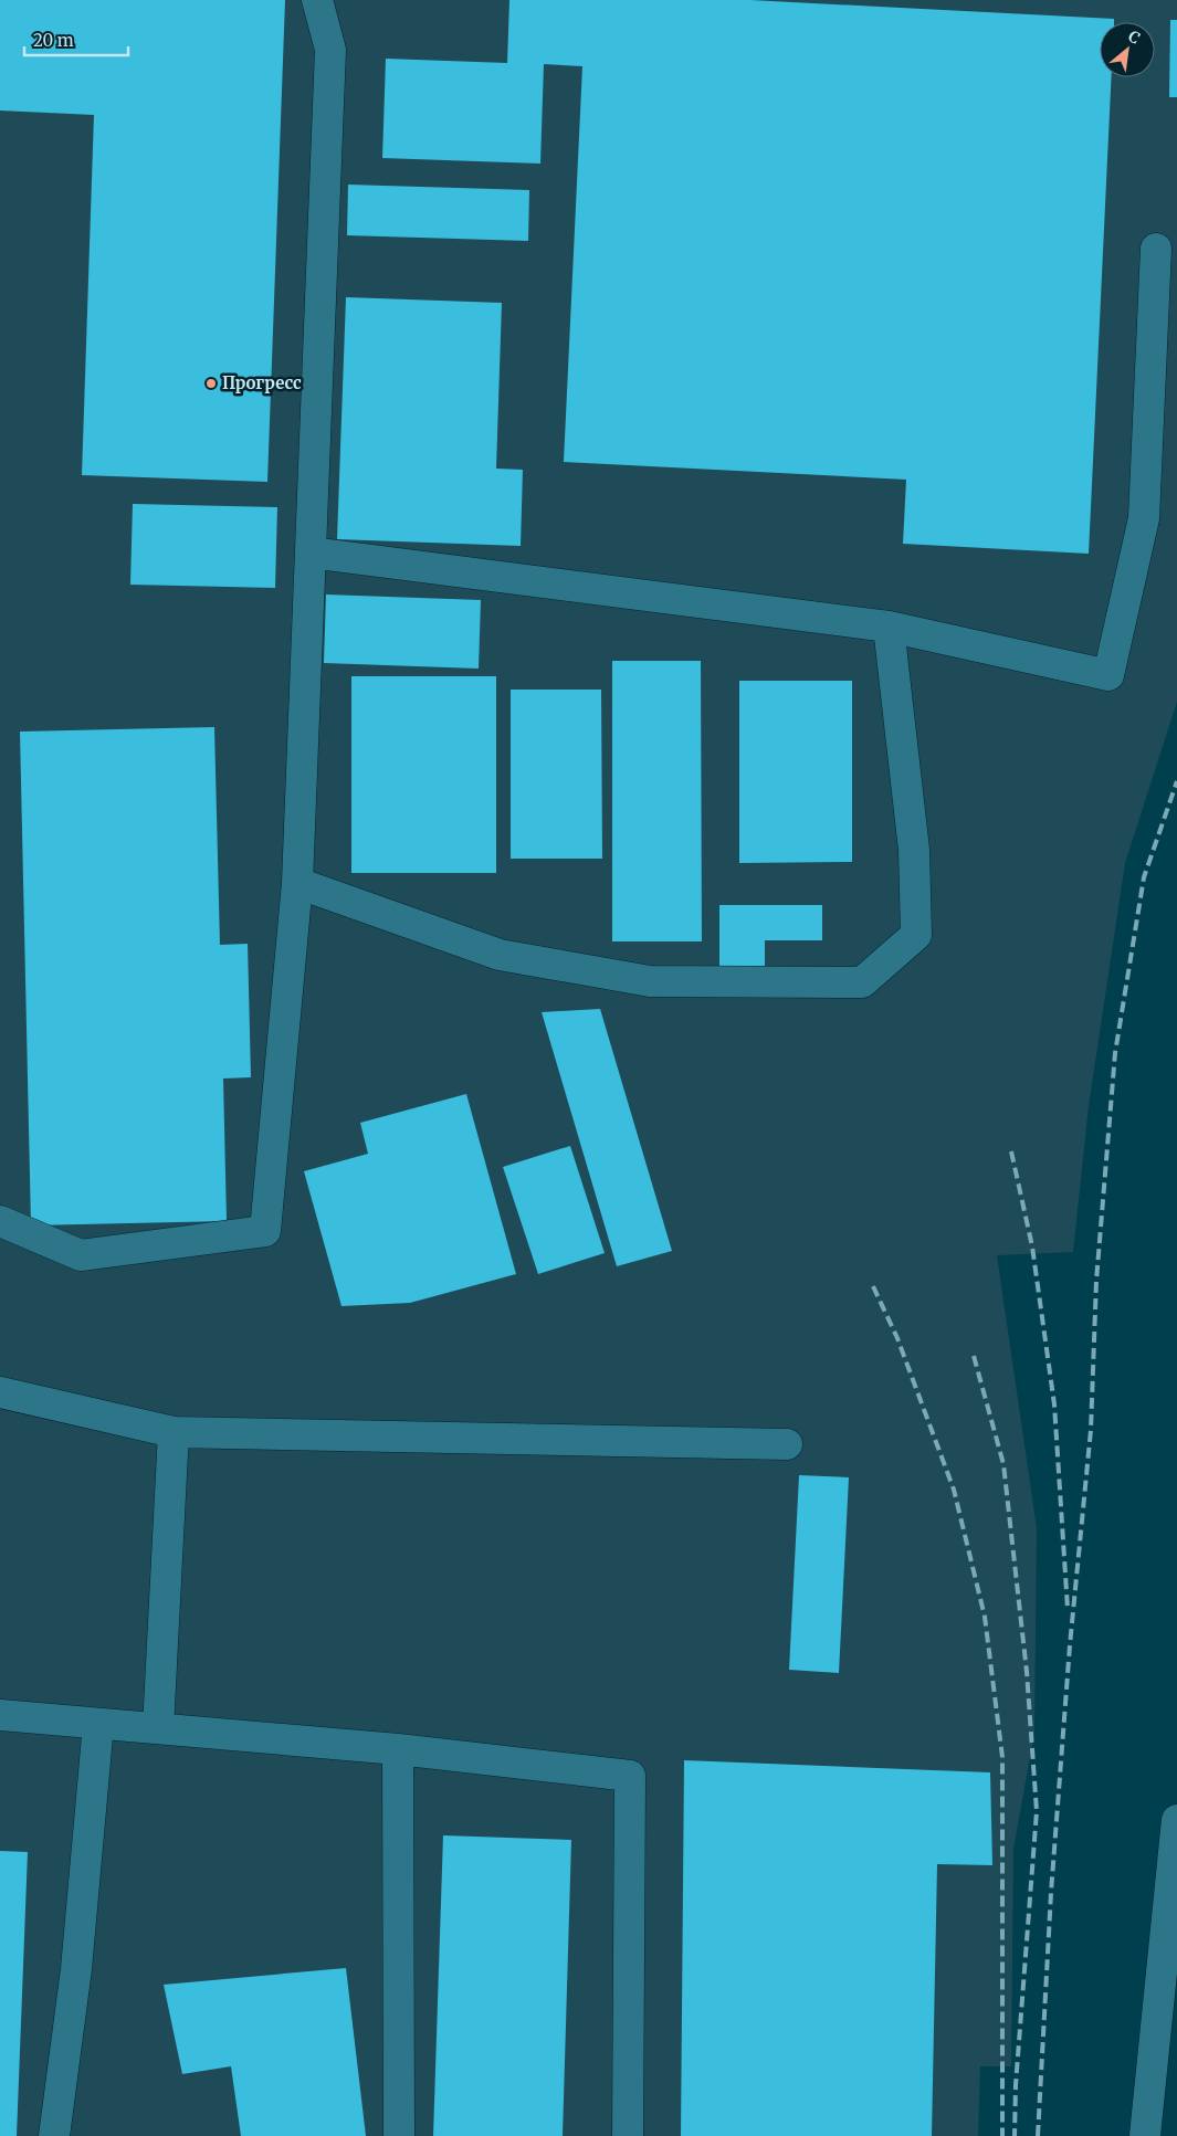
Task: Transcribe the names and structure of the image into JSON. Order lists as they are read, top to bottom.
{
  "places": ["Прогресс"],
  "scale_bar": "20 m",
  "north": "top right"
}
